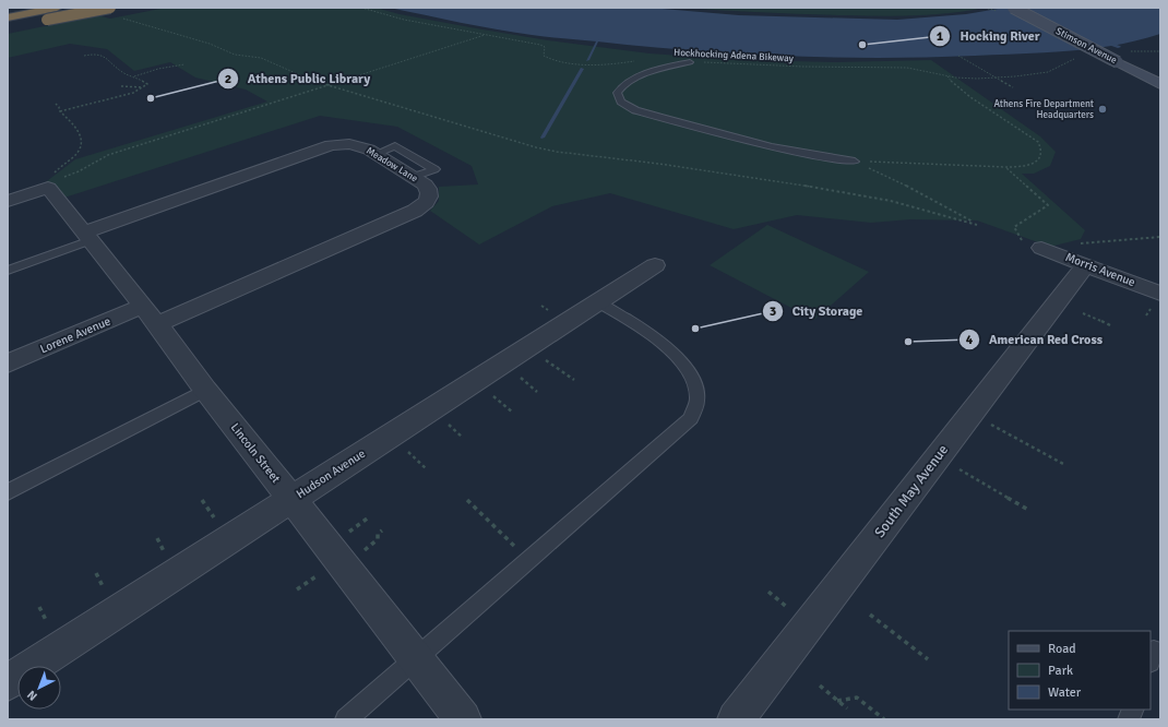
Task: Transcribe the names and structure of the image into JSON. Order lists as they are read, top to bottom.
{
  "streets": {
    "main road": ["Stimson Avenue"],
    "street": [
      "Meadow Lane",
      "Morris Avenue",
      "Lorene Avenue",
      "Lincoln Street",
      "Hudson Avenue",
      "South May Avenue"
    ],
    "path": ["Hockhocking Adena Bikeway"]
  },
  "crossings": [
    ["Meadow Lane", "Lorene Avenue"],
    ["Meadow Lane", "Lincoln Street"],
    ["Morris Avenue", "South May Avenue"],
    ["Lorene Avenue", "Lincoln Street"],
    ["Lincoln Street", "Hudson Avenue"]
  ],
  "places": [
    "Hocking River",
    "Athens Public Library",
    "Athens Fire Department Headquarters",
    "City Storage",
    "American Red Cross"
  ],
  "legend": ["Road", "Park", "Water"],
  "north": "bottom left"
}
